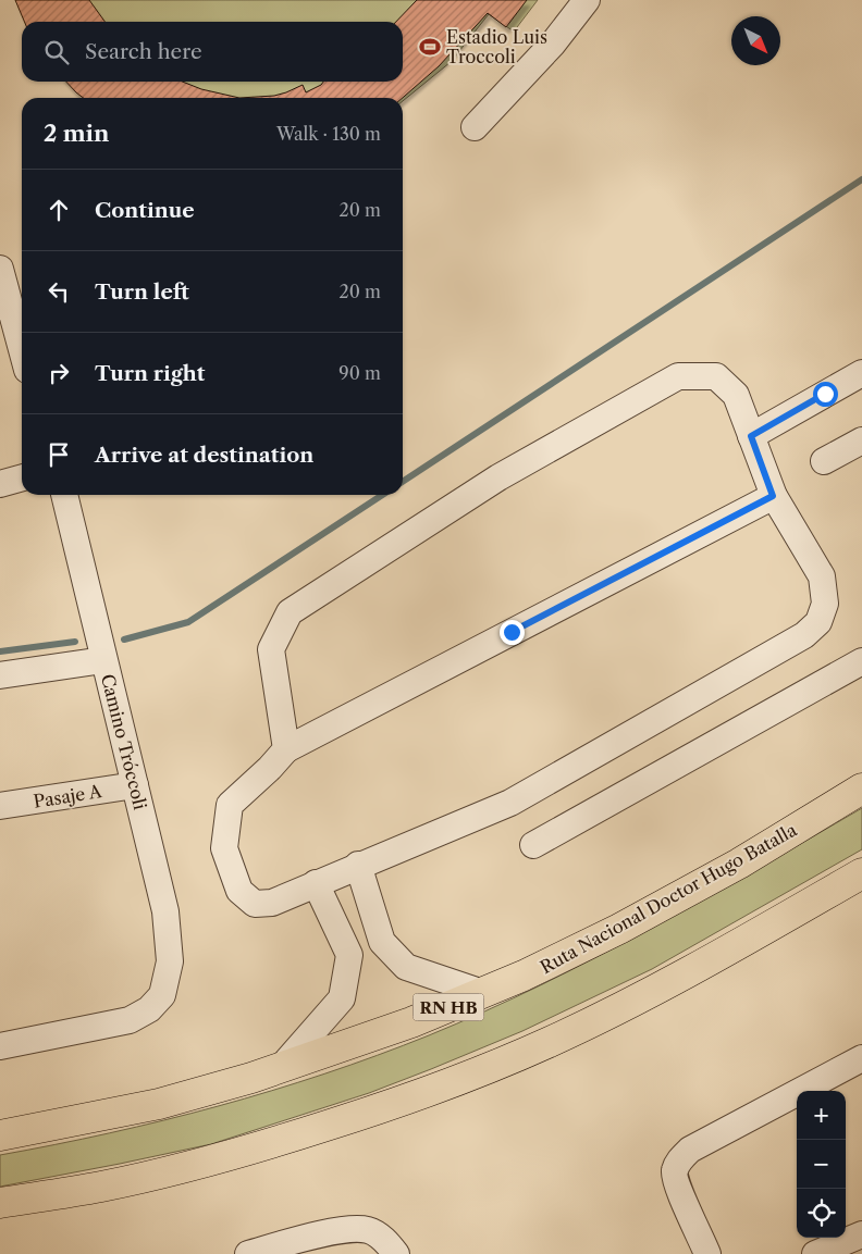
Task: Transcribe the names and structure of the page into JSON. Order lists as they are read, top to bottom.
{
  "streets": {
    "highway": ["Ruta Nacional Doctor Hugo Batalla", "RN HB"],
    "street": ["Camino Tróccoli", "Pasaje A"]
  },
  "crossings": [
    ["Camino Tróccoli", "Pasaje A"]
  ],
  "places": {
    "sports": ["Estadio Luis Troccoli"]
  },
  "north": "bottom right",
  "page": {
    "search": "Search here",
    "heading": ["2 min", "Walk · 130 m"],
    "list": [
      ["Continue", "20 m"],
      ["Turn left", "20 m"],
      ["Turn right", "90 m"],
      "Arrive at destination"
    ],
    "map_buttons": ["+", "−"]
  }
}
